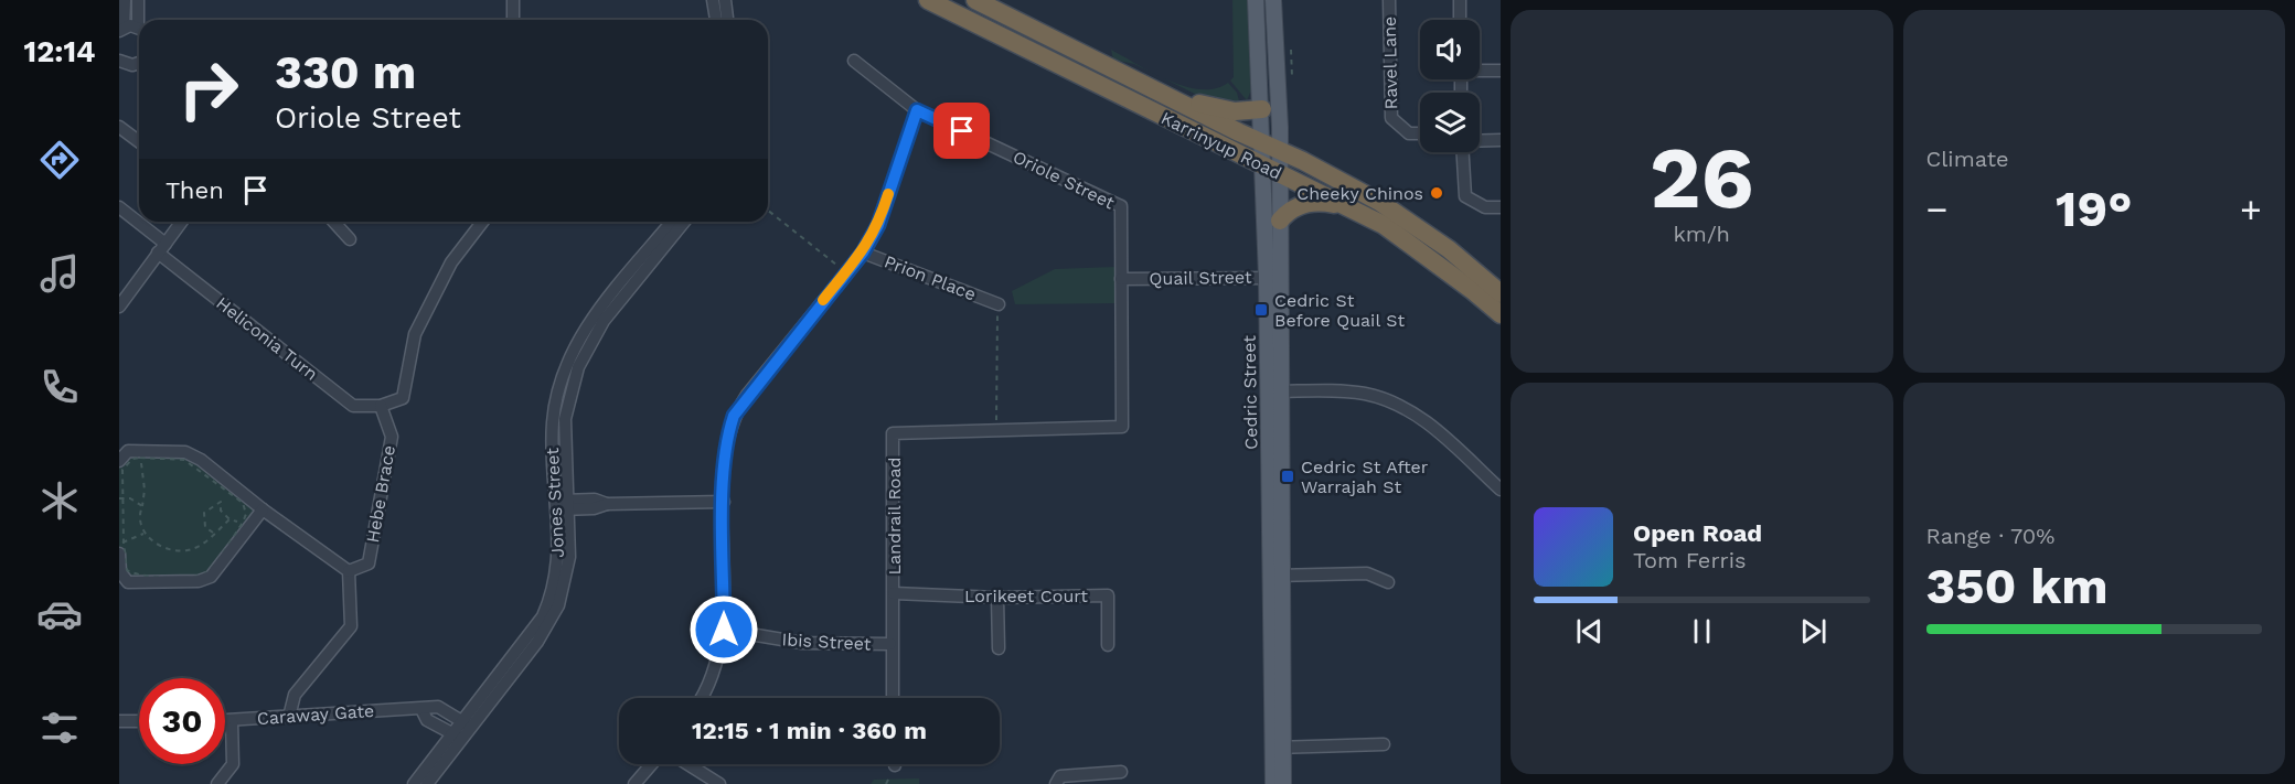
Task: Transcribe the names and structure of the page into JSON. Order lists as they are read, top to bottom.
{
  "streets": {
    "highway": ["Karrinyup Road"],
    "main road": ["Cedric Street"],
    "street": [
      "Ravel Lane",
      "Oriole Street",
      "Prion Place",
      "Quail Street",
      "Heliconia Turn",
      "Hebe Brace",
      "Jones Street",
      "Landrail Road",
      "Lorikeet Court",
      "Ibis Street",
      "Caraway Gate"
    ]
  },
  "crossings": [
    ["Karrinyup Road", "Cedric Street"],
    ["Oriole Street", "Quail Street"],
    ["Oriole Street", "Landrail Road"],
    ["Quail Street", "Cedric Street"],
    ["Heliconia Turn", "Hebe Brace"],
    ["Jones Street", "Caraway Gate"],
    ["Landrail Road", "Lorikeet Court"],
    ["Landrail Road", "Ibis Street"]
  ],
  "places": {
    "other": ["Cheeky Chinos"],
    "transit": ["Cedric St Before Quail St", "Cedric St After Warrajah St"]
  },
  "page": {
    "tabs": "12:14",
    "tile": [
      ["26", "km/h"],
      "Climate",
      ["Range · 70%", "350 km"]
    ],
    "turn": ["330 m", "Oriole Street"],
    "then": "Then",
    "heat": ["−", "19°", "+"],
    "song": ["Open Road", "Tom Ferris"],
    "limit": "30",
    "trip": "12:15 · 1 min · 360 m"
  }
}
